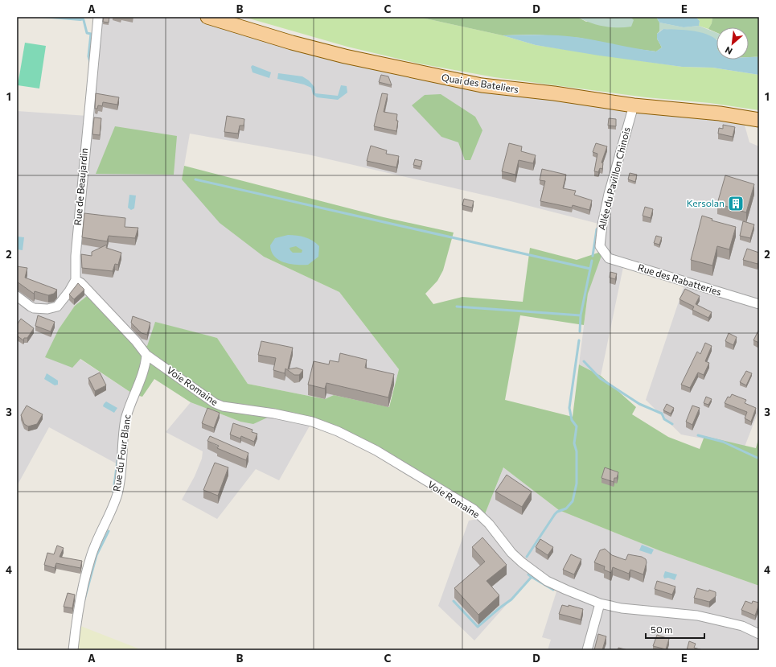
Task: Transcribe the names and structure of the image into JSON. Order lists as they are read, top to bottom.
{
  "streets": {
    "main road": ["Quai des Bateliers"],
    "street": [
      "Allée du Pavillon Chinois",
      "Rue de Beaujardin",
      "Rue des Rabatteries",
      "Voie Romaine",
      "Rue du Four Blanc"
    ]
  },
  "crossings": [
    ["Quai des Bateliers", "Allée du Pavillon Chinois"],
    ["Allée du Pavillon Chinois", "Rue des Rabatteries"],
    ["Voie Romaine", "Rue du Four Blanc"]
  ],
  "places": {
    "building": ["Kersolan"]
  },
  "scale_bar": "50 m",
  "north": "bottom left",
  "grid": {
    "columns": [
      "A",
      "B",
      "C",
      "D",
      "E"
    ],
    "rows": [
      "1",
      "2",
      "3",
      "4"
    ]
  }
}
